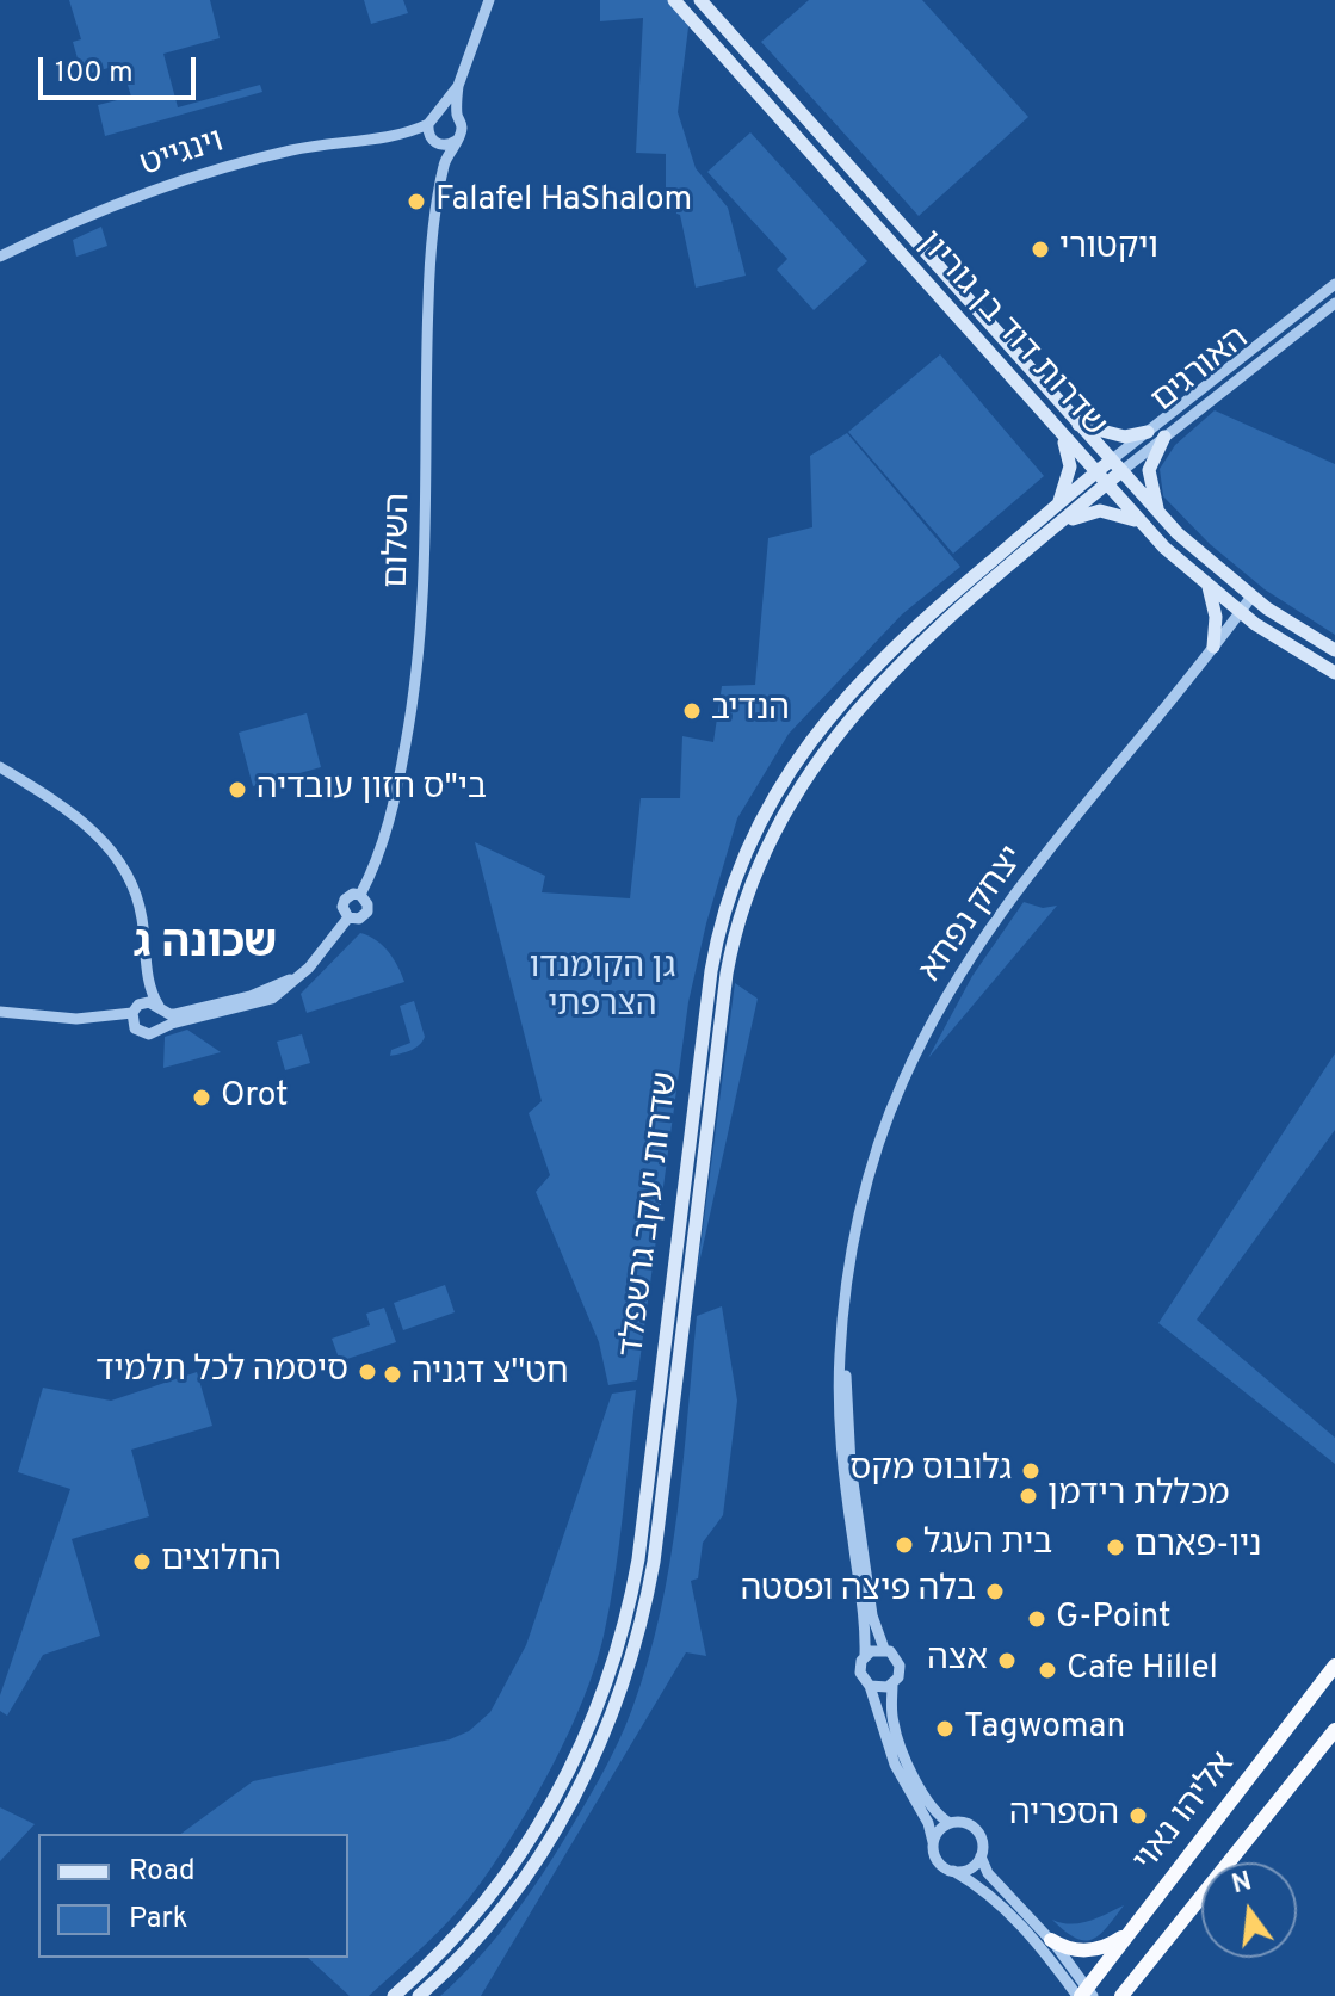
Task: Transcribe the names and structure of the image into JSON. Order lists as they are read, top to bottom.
{
  "streets": {
    "highway": ["אליהו נאוי"],
    "main road": ["שדרות דוד בן גוריון", "האורגים", "שדרות יעקב גרשפלד"],
    "street": ["וינגייט", "השלום", "יצחק נפחא"]
  },
  "crossings": [
    ["וינגייט", "השלום"],
    ["שדרות דוד בן גוריון", "האורגים"],
    ["שדרות דוד בן גוריון", "יצחק נפחא"],
    ["שדרות דוד בן גוריון", "שדרות יעקב גרשפלד"],
    ["האורגים", "שדרות יעקב גרשפלד"]
  ],
  "districts": ["שכונה ג"],
  "parks": ["גן הקומנדו הצרפתי"],
  "places": [
    "Falafel HaShalom",
    "ויקטורי",
    "הנדיב",
    "בי\"ס חזון עובדיה",
    "Orot",
    "סיסמה לכל תלמיד",
    "חט''צ דגניה",
    "גלובוס מקס",
    "מכללת רידמן",
    "בית העגל",
    "ניו-פארם",
    "החלוצים",
    "בלה פיצה ופסטה",
    "G-Point",
    "אצה",
    "Cafe Hillel",
    "Tagwoman",
    "הספריה"
  ],
  "legend": ["Road", "Park"],
  "scale_bar": "100 m",
  "north": "top"
}
